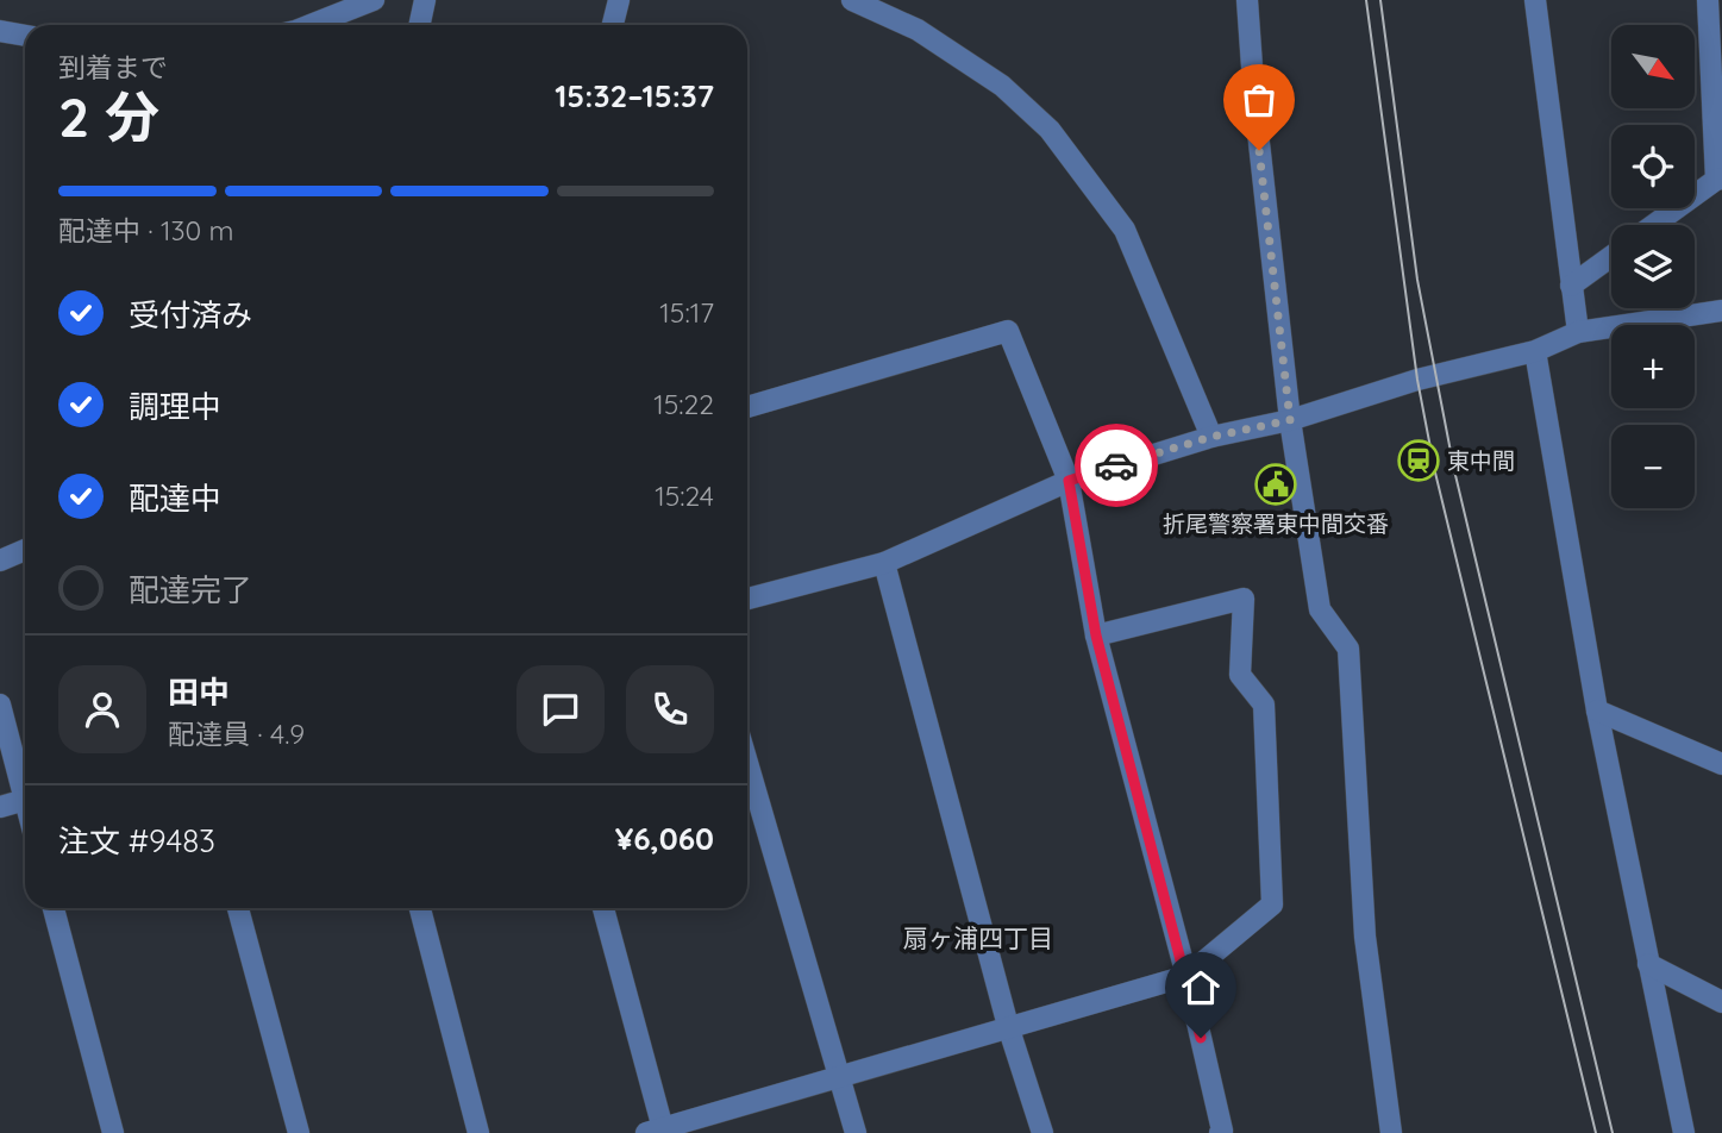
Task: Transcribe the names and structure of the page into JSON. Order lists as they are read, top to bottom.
{
  "districts": ["扇ヶ浦四丁目"],
  "places": {
    "station": ["東中間"],
    "public building": ["折尾警察署東中間交番"]
  },
  "north": "bottom right",
  "page": {
    "map_buttons": ["+", "−"],
    "heading": ["2 分", "到着まで", "15:32–15:37"],
    "panel": [
      "田中",
      "配達員 · 4.9",
      "注文 #9483",
      "¥6,060"
    ],
    "bar": "配達中 · 130 m",
    "list": [
      ["受付済み", "15:17"],
      ["調理中", "15:22"],
      ["配達中", "15:24"],
      "配達完了"
    ]
  }
}
